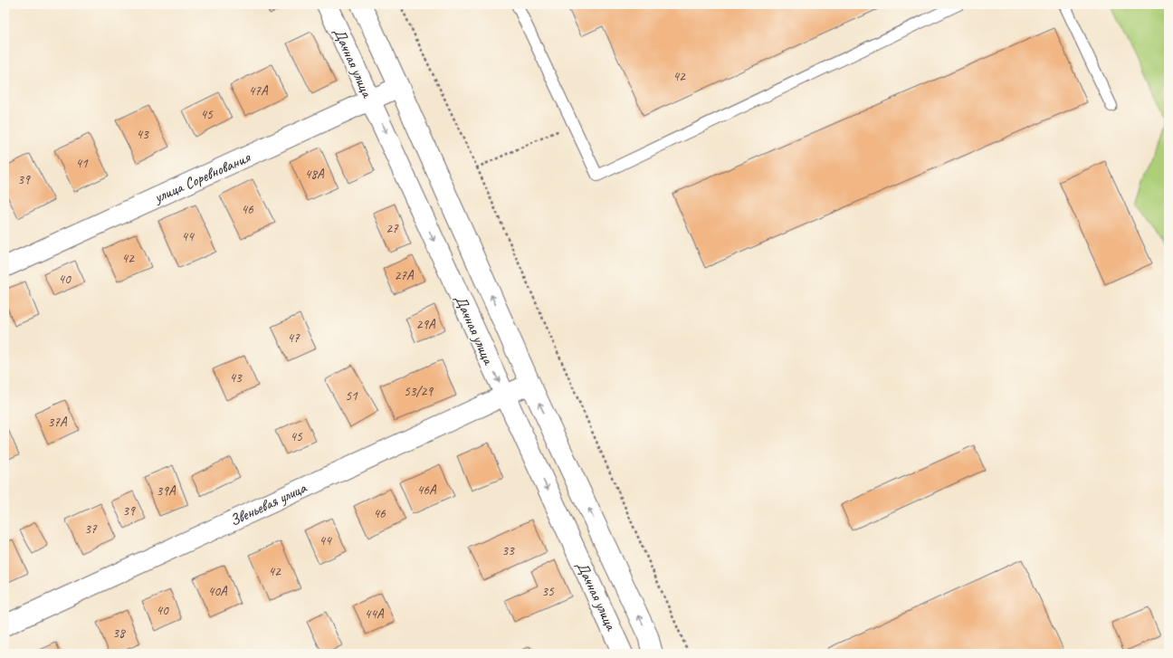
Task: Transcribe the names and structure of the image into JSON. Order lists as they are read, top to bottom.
{
  "streets": {
    "street": ["Дачная улица", "улица Соревнования", "Звеньевая улица"]
  },
  "crossings": [
    ["Дачная улица", "улица Соревнования"],
    ["Дачная улица", "Звеньевая улица"]
  ],
  "house_numbers": [
    "42",
    "47А",
    "45",
    "43",
    "41",
    "48А",
    "39",
    "46",
    "27",
    "44",
    "42",
    "27А",
    "40",
    "29А",
    "47",
    "43",
    "53/29",
    "51",
    "37А",
    "45",
    "46А",
    "39А",
    "39",
    "46",
    "37",
    "44",
    "33",
    "42",
    "40А",
    "35",
    "40",
    "44А",
    "38"
  ]
}
